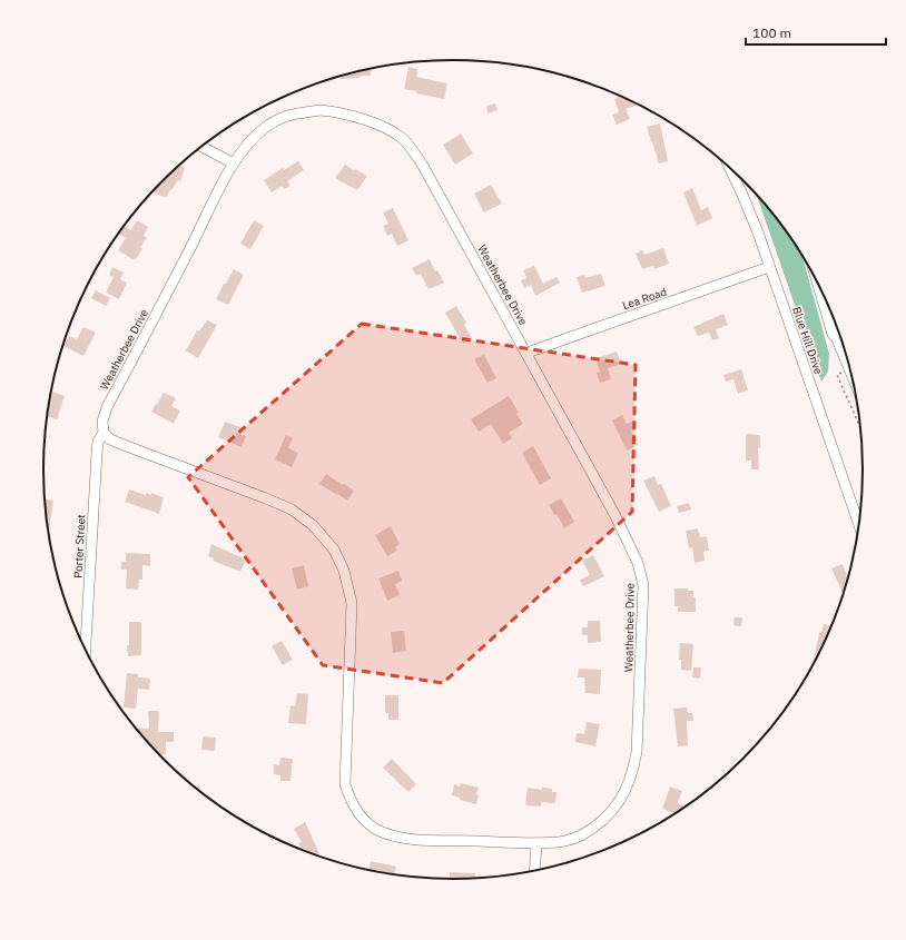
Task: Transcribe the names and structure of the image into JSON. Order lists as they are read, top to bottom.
{
  "streets": {
    "street": [
      "Weatherbee Drive",
      "Lea Road",
      "Blue Hill Drive",
      "Porter Street"
    ]
  },
  "crossings": [
    ["Weatherbee Drive", "Lea Road"],
    ["Weatherbee Drive", "Porter Street"],
    ["Lea Road", "Blue Hill Drive"]
  ],
  "scale_bar": "100 m"
}
